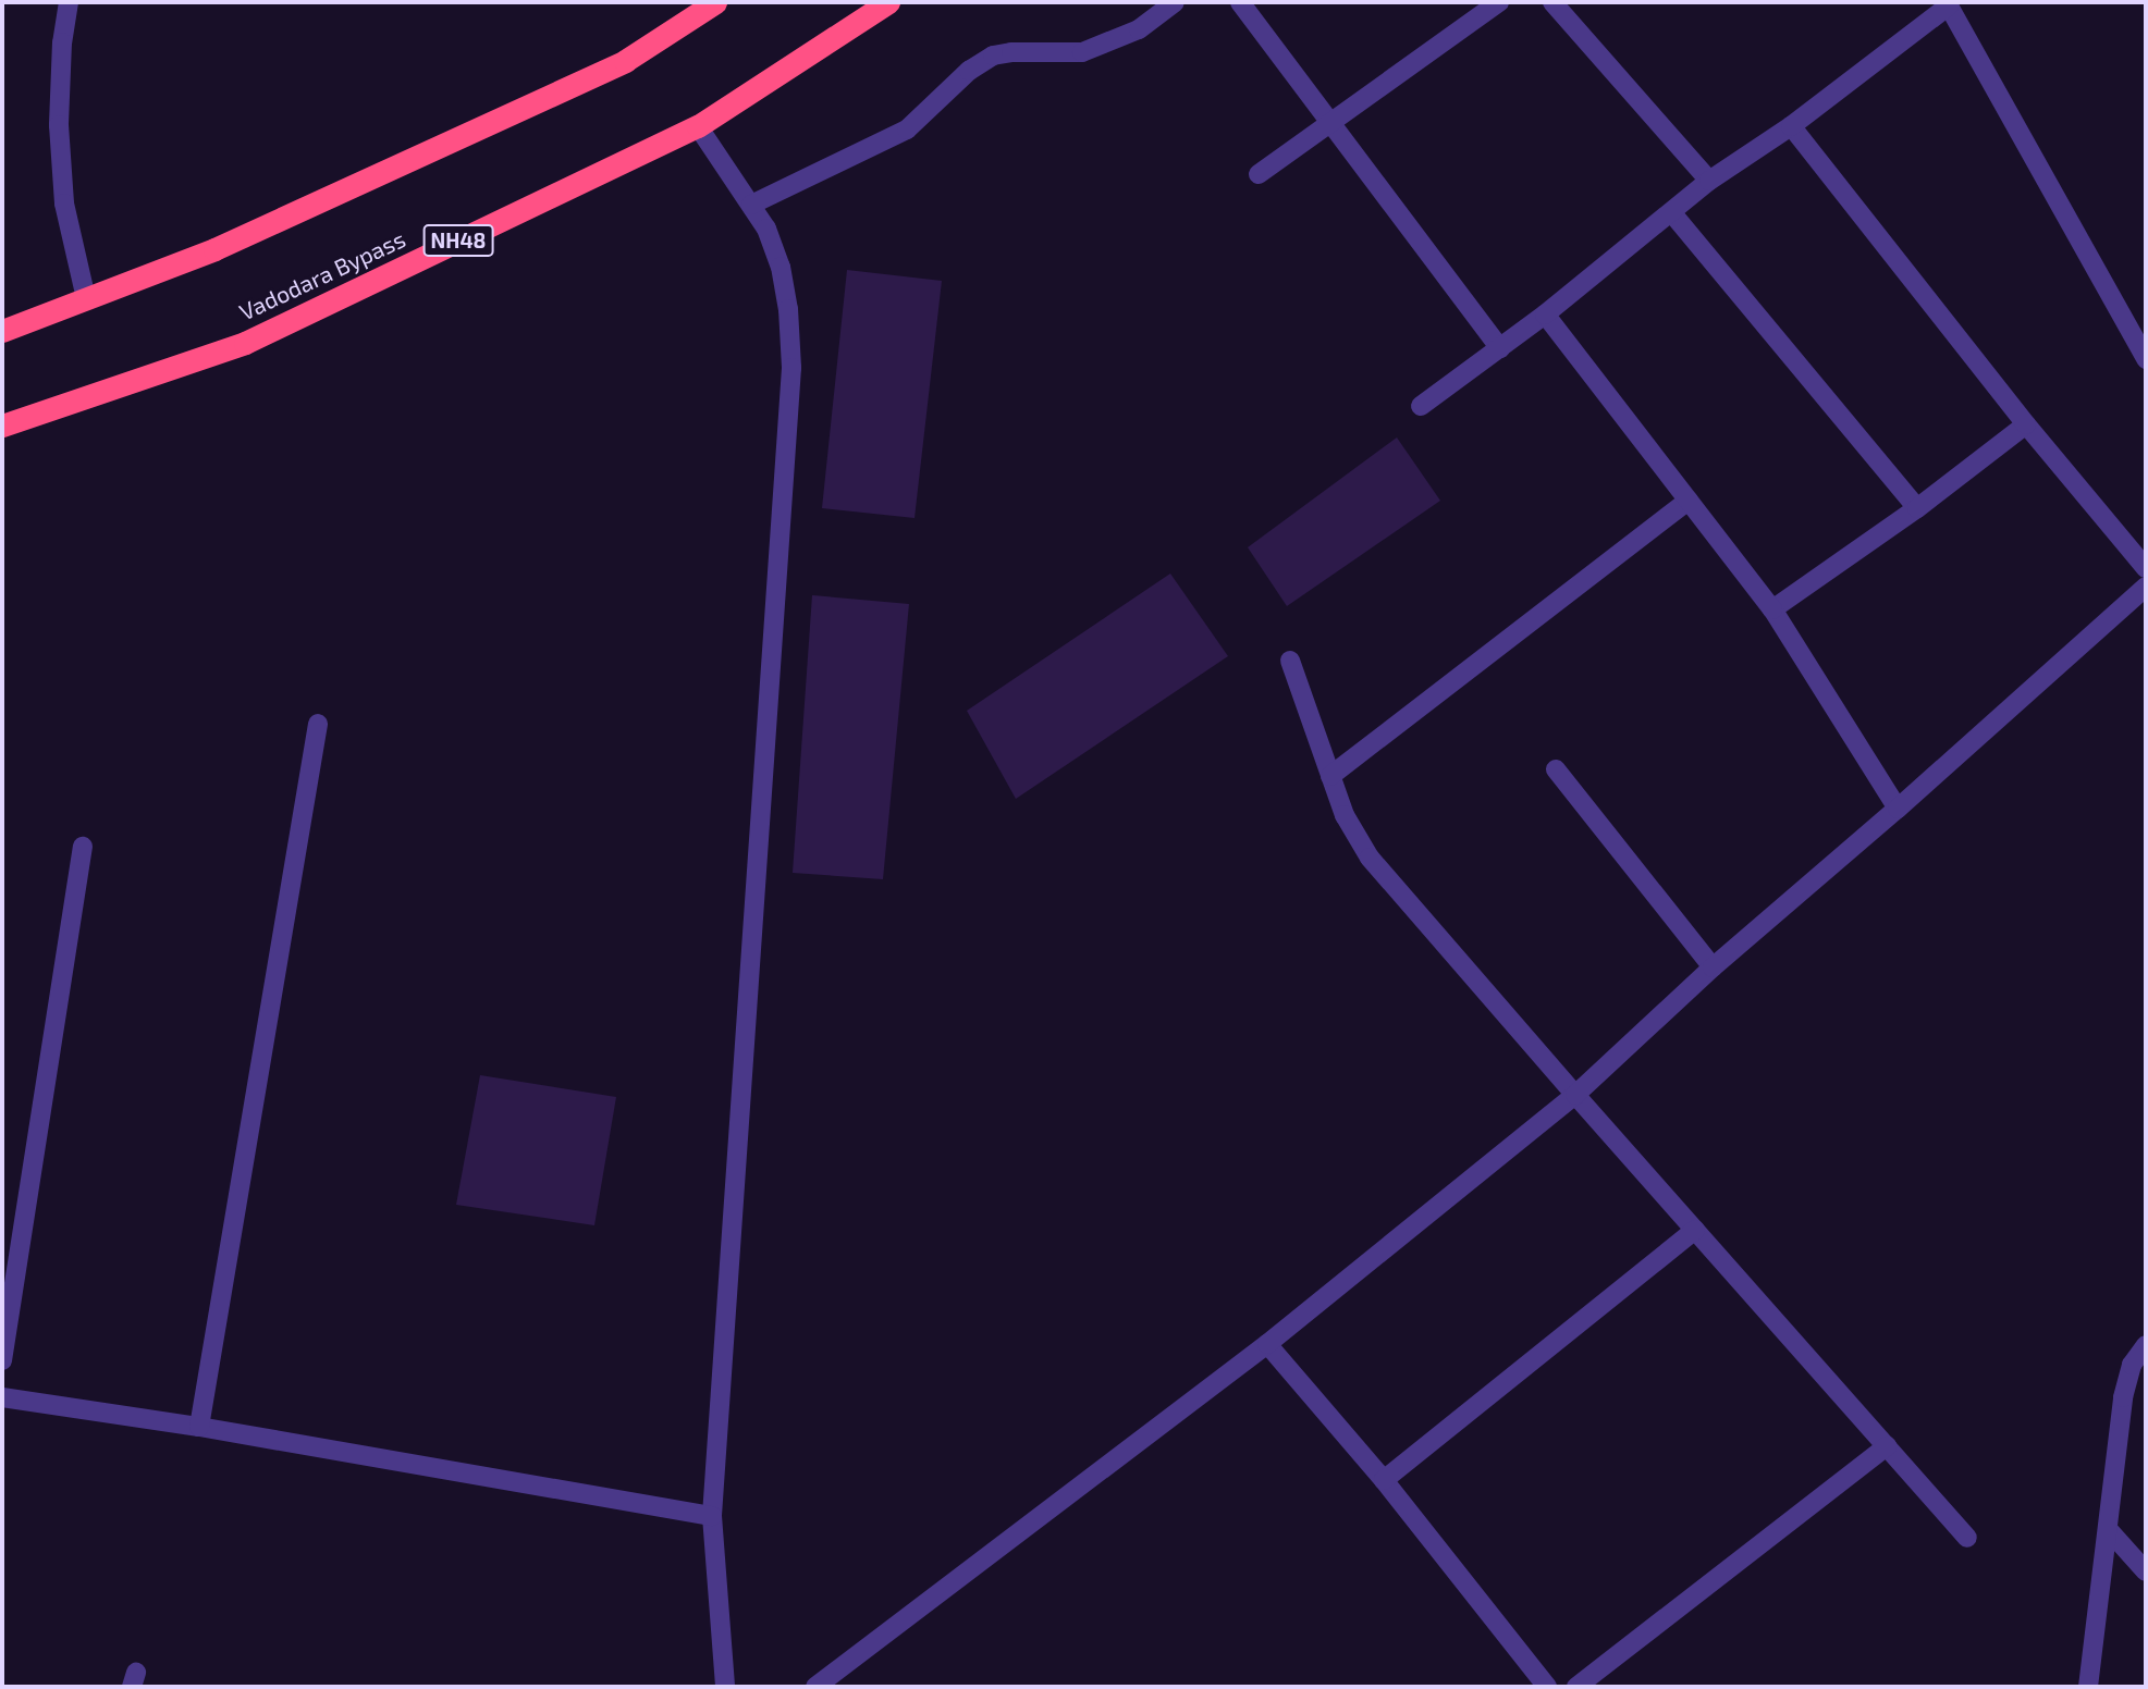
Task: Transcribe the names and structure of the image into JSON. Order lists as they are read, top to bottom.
{
  "streets": {
    "highway": ["NH48", "Vadodara Bypass"]
  }
}
